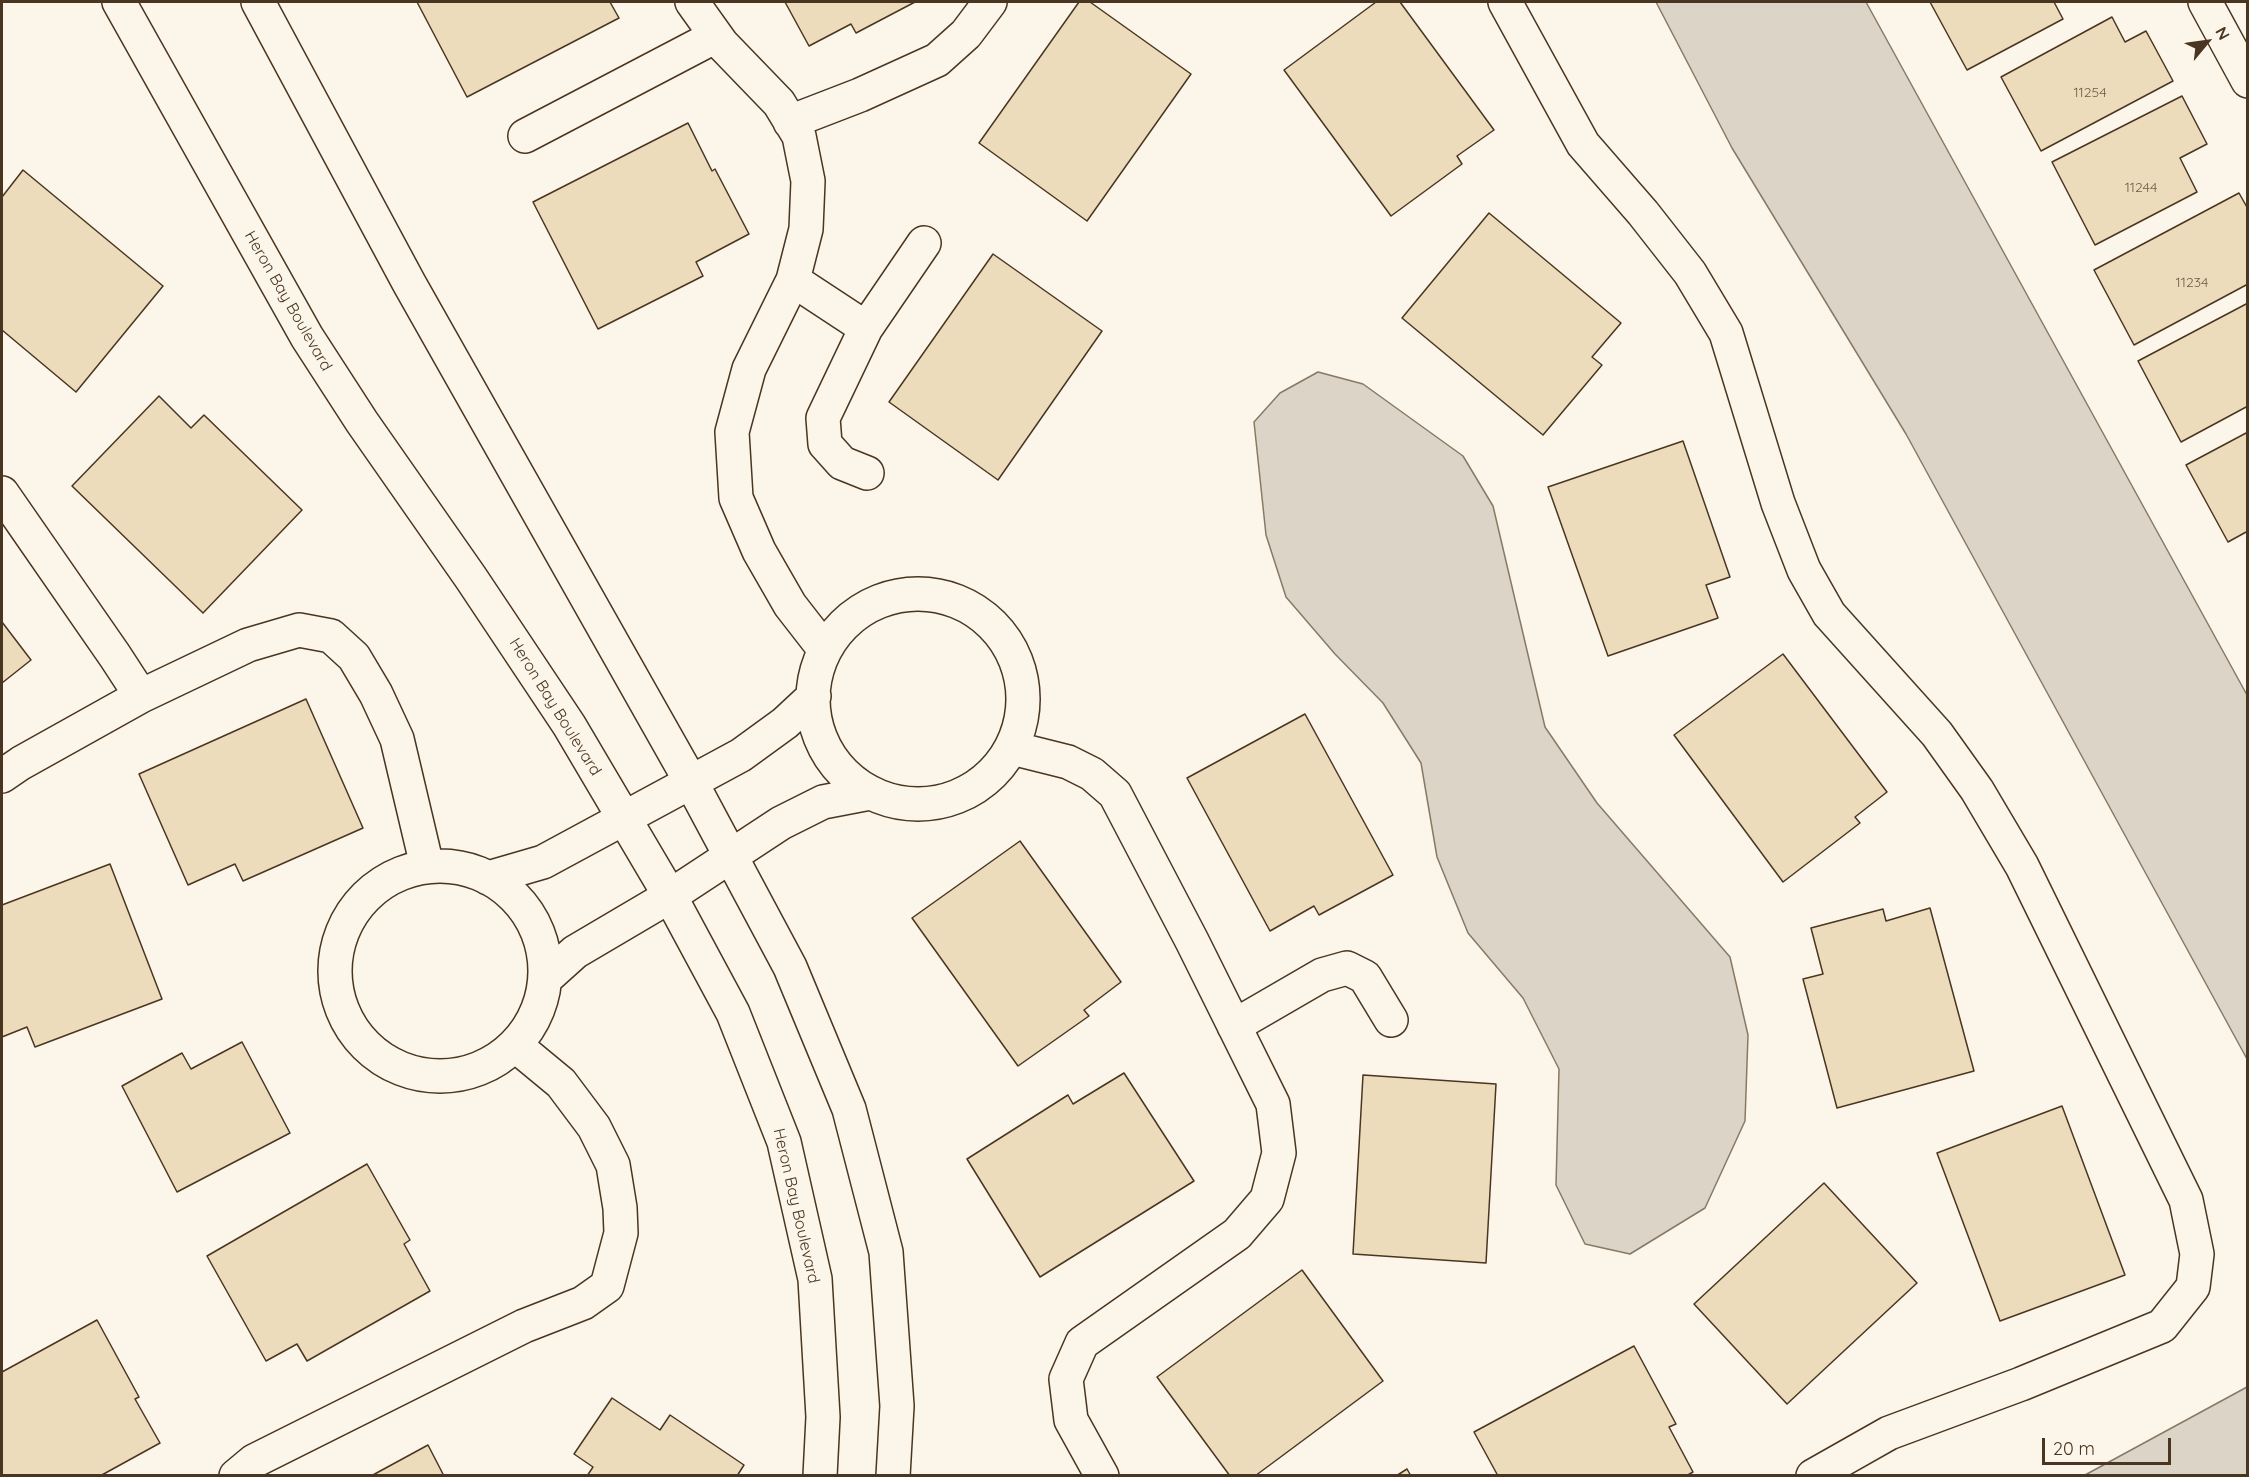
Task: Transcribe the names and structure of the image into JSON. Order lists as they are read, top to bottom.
{
  "streets": {
    "street": ["Heron Bay Boulevard"]
  },
  "house_numbers": ["11254", "11244", "11234"],
  "scale_bar": "20 m",
  "north": "top right"
}
